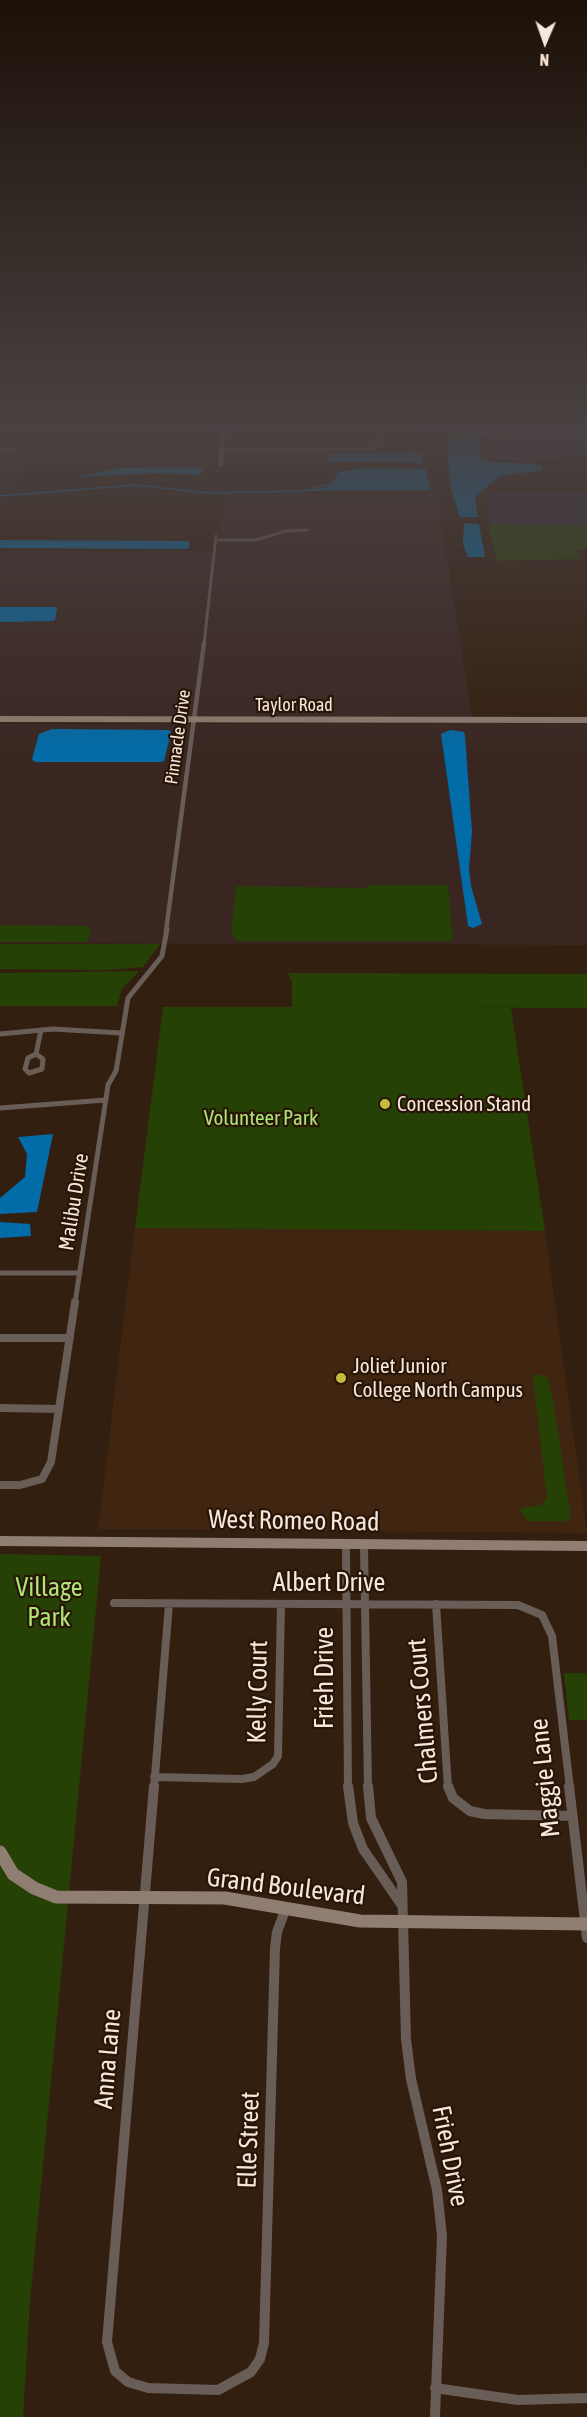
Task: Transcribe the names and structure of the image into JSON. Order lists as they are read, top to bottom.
{
  "streets": {
    "street": [
      "Taylor Road",
      "Pinnacle Drive",
      "Malibu Drive",
      "West Romeo Road",
      "Albert Drive",
      "Frieh Drive",
      "Kelly Court",
      "Chalmers Court",
      "Maggie Lane",
      "Grand Boulevard",
      "Anna Lane",
      "Elle Street"
    ]
  },
  "crossings": [
    ["Taylor Road", "Pinnacle Drive"],
    ["Pinnacle Drive", "Malibu Drive"],
    ["West Romeo Road", "Frieh Drive"],
    ["Albert Drive", "Frieh Drive"],
    ["Albert Drive", "Kelly Court"],
    ["Albert Drive", "Chalmers Court"],
    ["Albert Drive", "Maggie Lane"],
    ["Albert Drive", "Anna Lane"],
    ["Frieh Drive", "Grand Boulevard"],
    ["Kelly Court", "Anna Lane"],
    ["Chalmers Court", "Maggie Lane"],
    ["Maggie Lane", "Grand Boulevard"],
    ["Grand Boulevard", "Anna Lane"],
    ["Grand Boulevard", "Elle Street"],
    ["Anna Lane", "Elle Street"]
  ],
  "parks": ["Volunteer Park", "Village Park"],
  "places": ["Concession Stand", "Joliet Junior College North Campus"],
  "north": "bottom"
}
